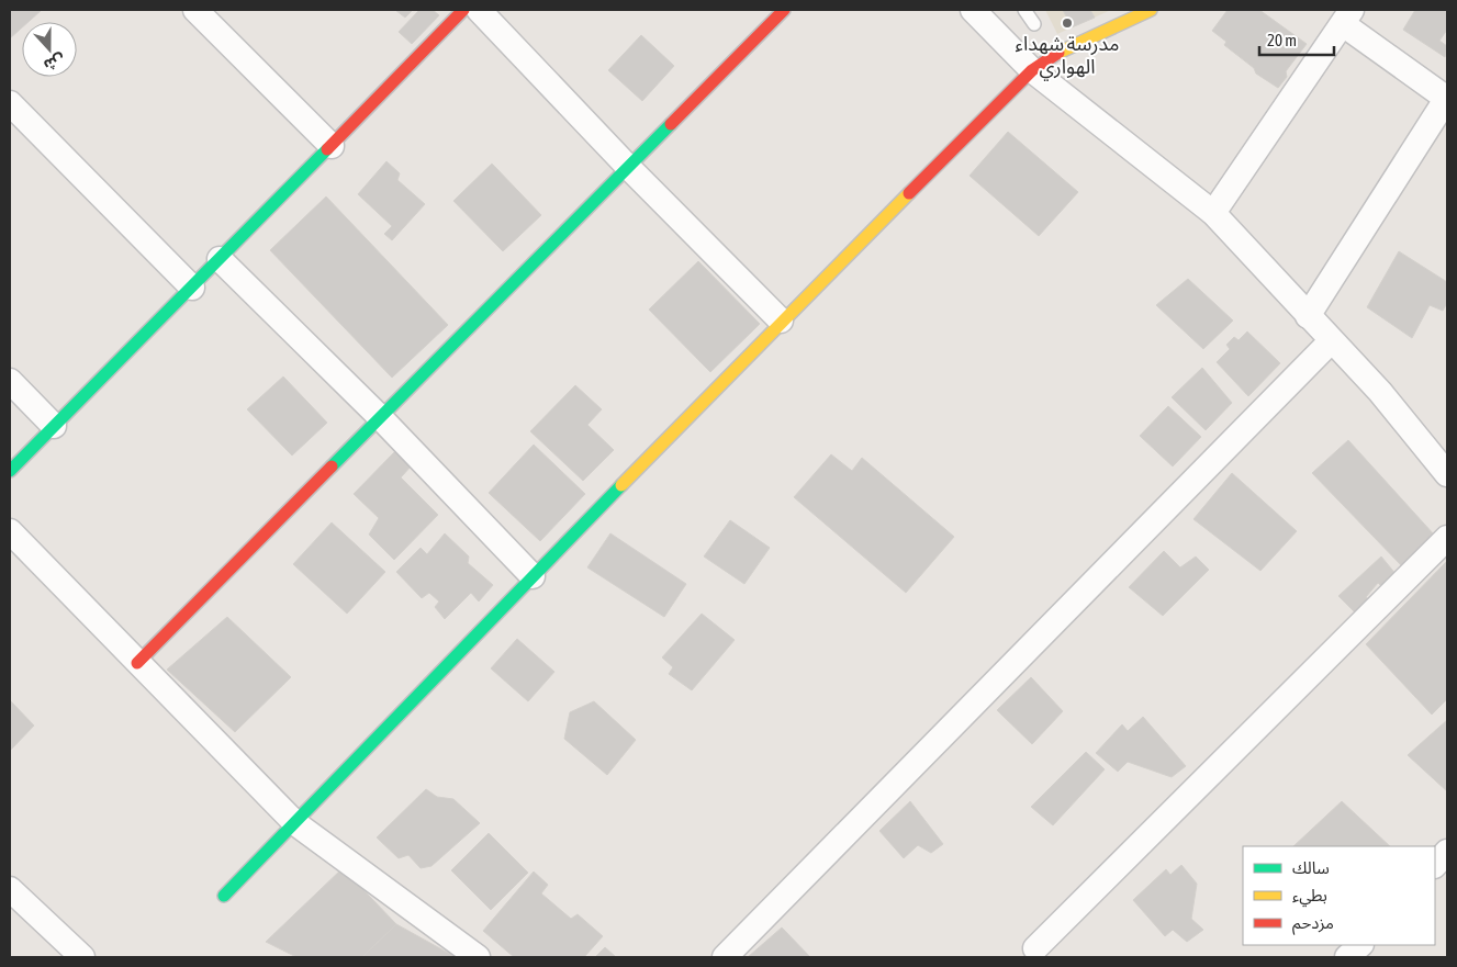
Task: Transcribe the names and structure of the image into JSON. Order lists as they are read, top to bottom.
{
  "places": ["مدرسة شهداء الهواري"],
  "legend": ["سالك", "بطيء", "مزدحم"],
  "scale_bar": "20 m",
  "north": "bottom"
}
